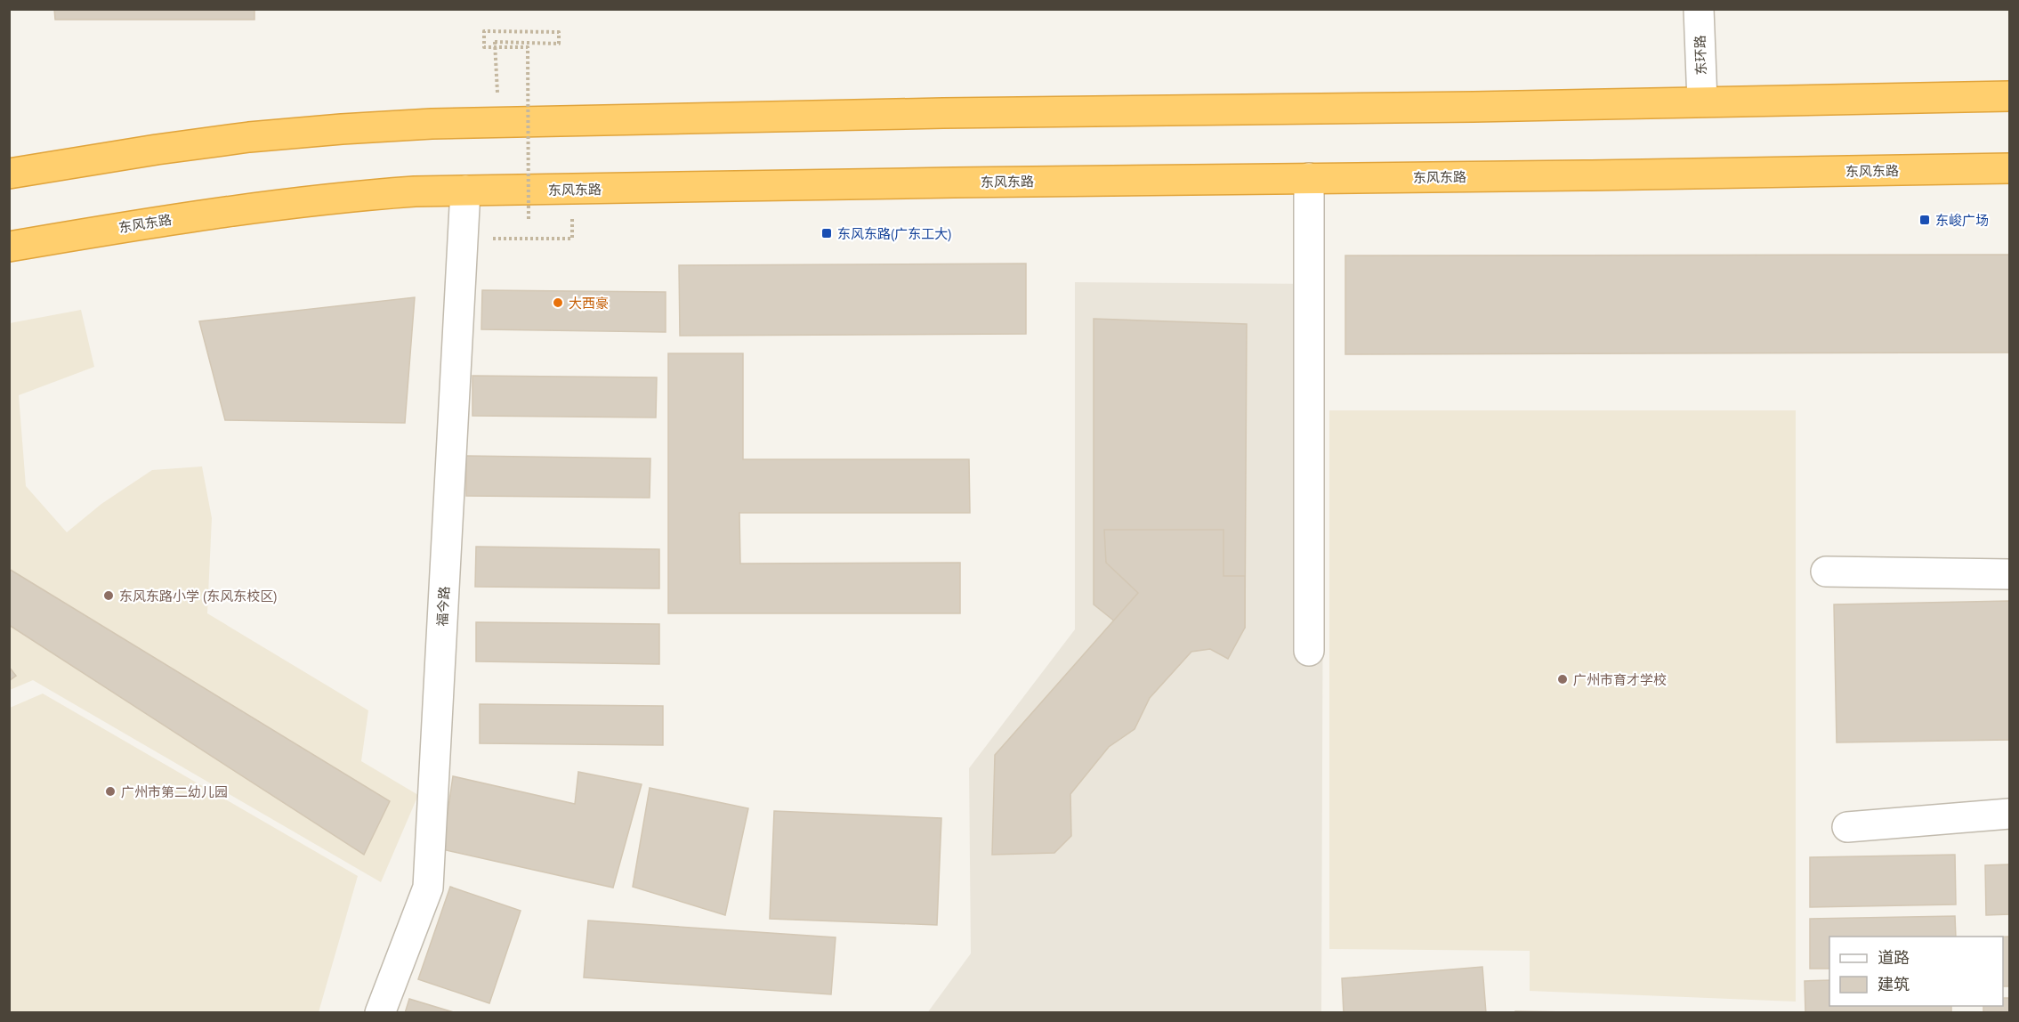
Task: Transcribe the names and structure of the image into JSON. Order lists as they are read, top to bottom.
{
  "streets": {
    "highway": ["东风东路"],
    "street": ["东环路", "福今路"]
  },
  "crossings": [
    ["东风东路", "福今路"]
  ],
  "places": {
    "transit": ["东峻广场", "东风东路(广东工大)"],
    "other": [
      "大西豪",
      "东风东路小学 (东风东校区)",
      "广州市育才学校",
      "广州市第二幼儿园"
    ]
  },
  "legend": ["道路", "建筑"]
}
